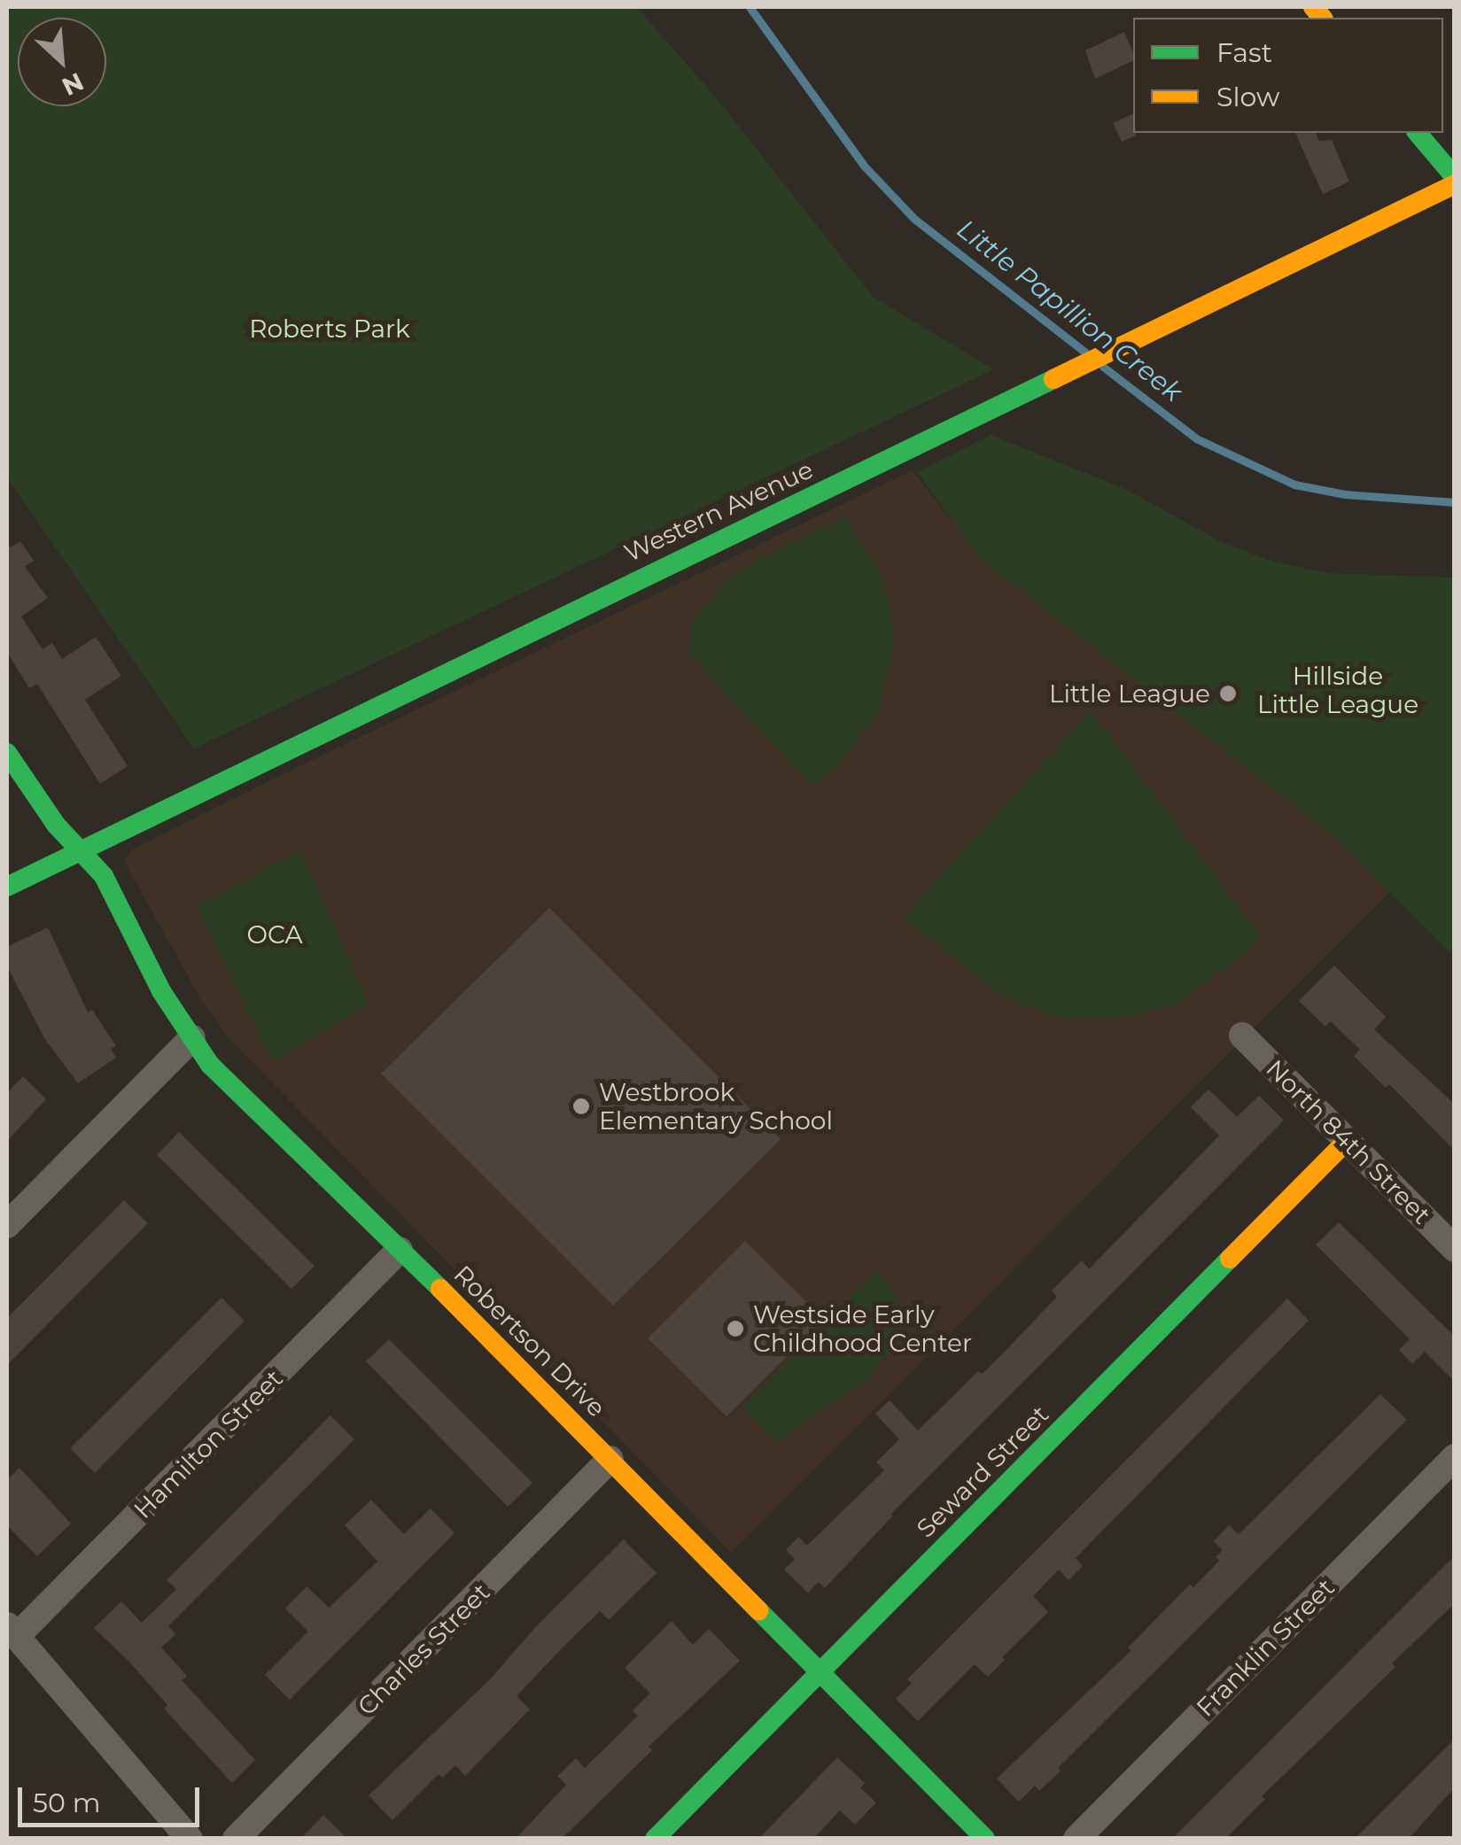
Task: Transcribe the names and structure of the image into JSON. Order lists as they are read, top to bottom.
{
  "streets": {
    "street": [
      "Western Avenue",
      "North 84th Street",
      "Robertson Drive",
      "Hamilton Street",
      "Seward Street",
      "Franklin Street",
      "Charles Street"
    ]
  },
  "crossings": [
    ["Western Avenue", "Robertson Drive"],
    ["North 84th Street", "Seward Street"],
    ["Robertson Drive", "Hamilton Street"],
    ["Robertson Drive", "Seward Street"],
    ["Robertson Drive", "Charles Street"]
  ],
  "water": ["Little Papillion Creek"],
  "parks": ["Roberts Park", "Hillside Little League", "OCA"],
  "places": ["Little League", "Westbrook Elementary School", "Westside Early Childhood Center"],
  "legend": ["Fast", "Slow"],
  "scale_bar": "50 m",
  "north": "bottom right"
}
